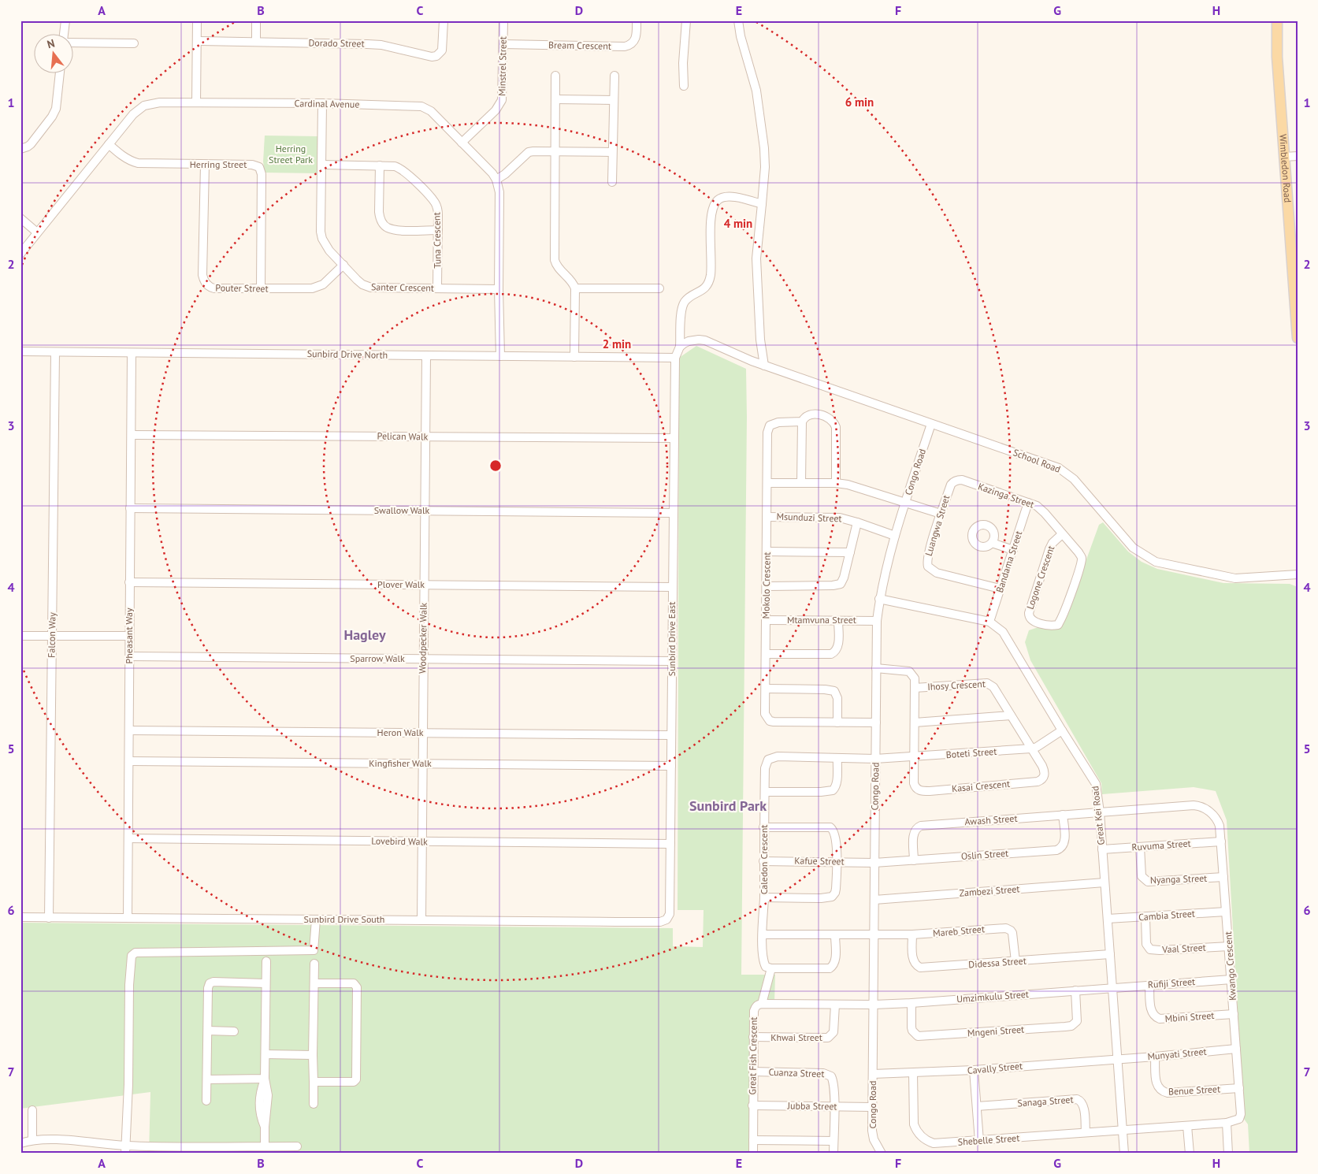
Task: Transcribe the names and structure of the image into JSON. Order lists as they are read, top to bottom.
{
  "streets": {
    "main road": ["Wimbledon Road"],
    "street": [
      "Dorado Street",
      "Bream Crescent",
      "Minstrel Street",
      "Cardinal Avenue",
      "Herring Street",
      "Tuna Crescent",
      "Santer Crescent",
      "Pouter Street",
      "Sunbird Drive North",
      "Pelican Walk",
      "School Road",
      "Congo Road",
      "Kazinga Street",
      "Swallow Walk",
      "Msunduzi Street",
      "Luangwa Street",
      "Bandama Street",
      "Logone Crescent",
      "Plover Walk",
      "Mokolo Crescent",
      "Mtamvuna Street",
      "Falcon Way",
      "Pheasant Way",
      "Woodpecker Walk",
      "Sunbird Drive East",
      "Sparrow Walk",
      "Ihosy Crescent",
      "Heron Walk",
      "Boteti Street",
      "Kingfisher Walk",
      "Kasai Crescent",
      "Great Kei Road",
      "Awash Street",
      "Lovebird Walk",
      "Ruvuma Street",
      "Oslin Street",
      "Caledon Crescent",
      "Kafue Street",
      "Nyanga Street",
      "Zambezi Street",
      "Cambia Street",
      "Sunbird Drive South",
      "Mareb Street",
      "Vaal Street",
      "Didessa Street",
      "Kwango Crescent",
      "Rufiji Street",
      "Umzimkulu Street",
      "Mbini Street",
      "Mngeni Street",
      "Khwai Street",
      "Munyati Street",
      "Great Fish Crescent",
      "Cavally Street",
      "Cuanza Street",
      "Benue Street",
      "Sanaga Street",
      "Jubba Street",
      "Shebelle Street"
    ]
  },
  "crossings": [
    ["Bream Crescent", "Minstrel Street"],
    ["Minstrel Street", "Cardinal Avenue"],
    ["Cardinal Avenue", "Herring Street"],
    ["Cardinal Avenue", "Santer Crescent"],
    ["Herring Street", "Pouter Street"],
    ["Tuna Crescent", "Santer Crescent"],
    ["Santer Crescent", "Pouter Street"],
    ["Sunbird Drive North", "Falcon Way"],
    ["Sunbird Drive North", "Pheasant Way"],
    ["Sunbird Drive North", "Woodpecker Walk"],
    ["Sunbird Drive North", "Sunbird Drive East"],
    ["Pelican Walk", "Pheasant Way"],
    ["Pelican Walk", "Woodpecker Walk"],
    ["Pelican Walk", "Sunbird Drive East"],
    ["School Road", "Congo Road"],
    ["Congo Road", "Msunduzi Street"],
    ["Congo Road", "Mokolo Crescent"],
    ["Congo Road", "Mtamvuna Street"],
    ["Congo Road", "Boteti Street"],
    ["Congo Road", "Great Kei Road"],
    ["Congo Road", "Oslin Street"],
    ["Congo Road", "Caledon Crescent"],
    ["Congo Road", "Kafue Street"],
    ["Congo Road", "Zambezi Street"],
    ["Congo Road", "Mareb Street"],
    ["Congo Road", "Umzimkulu Street"],
    ["Congo Road", "Great Fish Crescent"],
    ["Congo Road", "Cavally Street"],
    ["Congo Road", "Jubba Street"],
    ["Kazinga Street", "Luangwa Street"],
    ["Kazinga Street", "Bandama Street"],
    ["Kazinga Street", "Logone Crescent"],
    ["Swallow Walk", "Pheasant Way"],
    ["Swallow Walk", "Woodpecker Walk"],
    ["Swallow Walk", "Sunbird Drive East"],
    ["Msunduzi Street", "Mokolo Crescent"],
    ["Luangwa Street", "Bandama Street"],
    ["Bandama Street", "Great Kei Road"],
    ["Plover Walk", "Pheasant Way"],
    ["Plover Walk", "Woodpecker Walk"],
    ["Plover Walk", "Sunbird Drive East"],
    ["Mokolo Crescent", "Mtamvuna Street"],
    ["Falcon Way", "Sunbird Drive South"],
    ["Pheasant Way", "Sparrow Walk"],
    ["Pheasant Way", "Heron Walk"],
    ["Pheasant Way", "Kingfisher Walk"],
    ["Pheasant Way", "Lovebird Walk"],
    ["Pheasant Way", "Sunbird Drive South"],
    ["Woodpecker Walk", "Sparrow Walk"],
    ["Woodpecker Walk", "Heron Walk"],
    ["Woodpecker Walk", "Kingfisher Walk"],
    ["Woodpecker Walk", "Lovebird Walk"],
    ["Woodpecker Walk", "Sunbird Drive South"],
    ["Sunbird Drive East", "Sparrow Walk"],
    ["Sunbird Drive East", "Heron Walk"],
    ["Sunbird Drive East", "Kingfisher Walk"],
    ["Sunbird Drive East", "Lovebird Walk"],
    ["Sunbird Drive East", "Sunbird Drive South"],
    ["Ihosy Crescent", "Boteti Street"],
    ["Ihosy Crescent", "Kasai Crescent"],
    ["Boteti Street", "Kasai Crescent"],
    ["Boteti Street", "Great Kei Road"],
    ["Boteti Street", "Caledon Crescent"],
    ["Great Kei Road", "Awash Street"],
    ["Great Kei Road", "Ruvuma Street"],
    ["Great Kei Road", "Zambezi Street"],
    ["Great Kei Road", "Cambia Street"],
    ["Great Kei Road", "Didessa Street"],
    ["Great Kei Road", "Kwango Crescent"],
    ["Great Kei Road", "Rufiji Street"],
    ["Great Kei Road", "Umzimkulu Street"],
    ["Great Kei Road", "Munyati Street"],
    ["Great Kei Road", "Cavally Street"],
    ["Great Kei Road", "Shebelle Street"],
    ["Awash Street", "Oslin Street"],
    ["Awash Street", "Kwango Crescent"],
    ["Ruvuma Street", "Nyanga Street"],
    ["Ruvuma Street", "Kwango Crescent"],
    ["Oslin Street", "Kafue Street"],
    ["Caledon Crescent", "Kafue Street"],
    ["Nyanga Street", "Kwango Crescent"],
    ["Cambia Street", "Vaal Street"],
    ["Cambia Street", "Kwango Crescent"],
    ["Mareb Street", "Didessa Street"],
    ["Vaal Street", "Kwango Crescent"],
    ["Kwango Crescent", "Rufiji Street"],
    ["Kwango Crescent", "Mbini Street"],
    ["Kwango Crescent", "Munyati Street"],
    ["Kwango Crescent", "Benue Street"],
    ["Rufiji Street", "Umzimkulu Street"],
    ["Rufiji Street", "Mbini Street"],
    ["Umzimkulu Street", "Mngeni Street"],
    ["Umzimkulu Street", "Great Fish Crescent"],
    ["Khwai Street", "Great Fish Crescent"],
    ["Munyati Street", "Cavally Street"],
    ["Munyati Street", "Benue Street"],
    ["Great Fish Crescent", "Cuanza Street"],
    ["Great Fish Crescent", "Jubba Street"],
    ["Cavally Street", "Shebelle Street"],
    ["Cuanza Street", "Jubba Street"],
    ["Sanaga Street", "Shebelle Street"]
  ],
  "districts": ["Hagley", "Sunbird Park"],
  "parks": ["Herring Street Park"],
  "north": "top",
  "grid": {
    "columns": [
      "A",
      "B",
      "C",
      "D",
      "E",
      "F",
      "G",
      "H"
    ],
    "rows": [
      "1",
      "2",
      "3",
      "4",
      "5",
      "6",
      "7"
    ]
  },
  "rings": ["6 min", "4 min", "2 min"]
}
